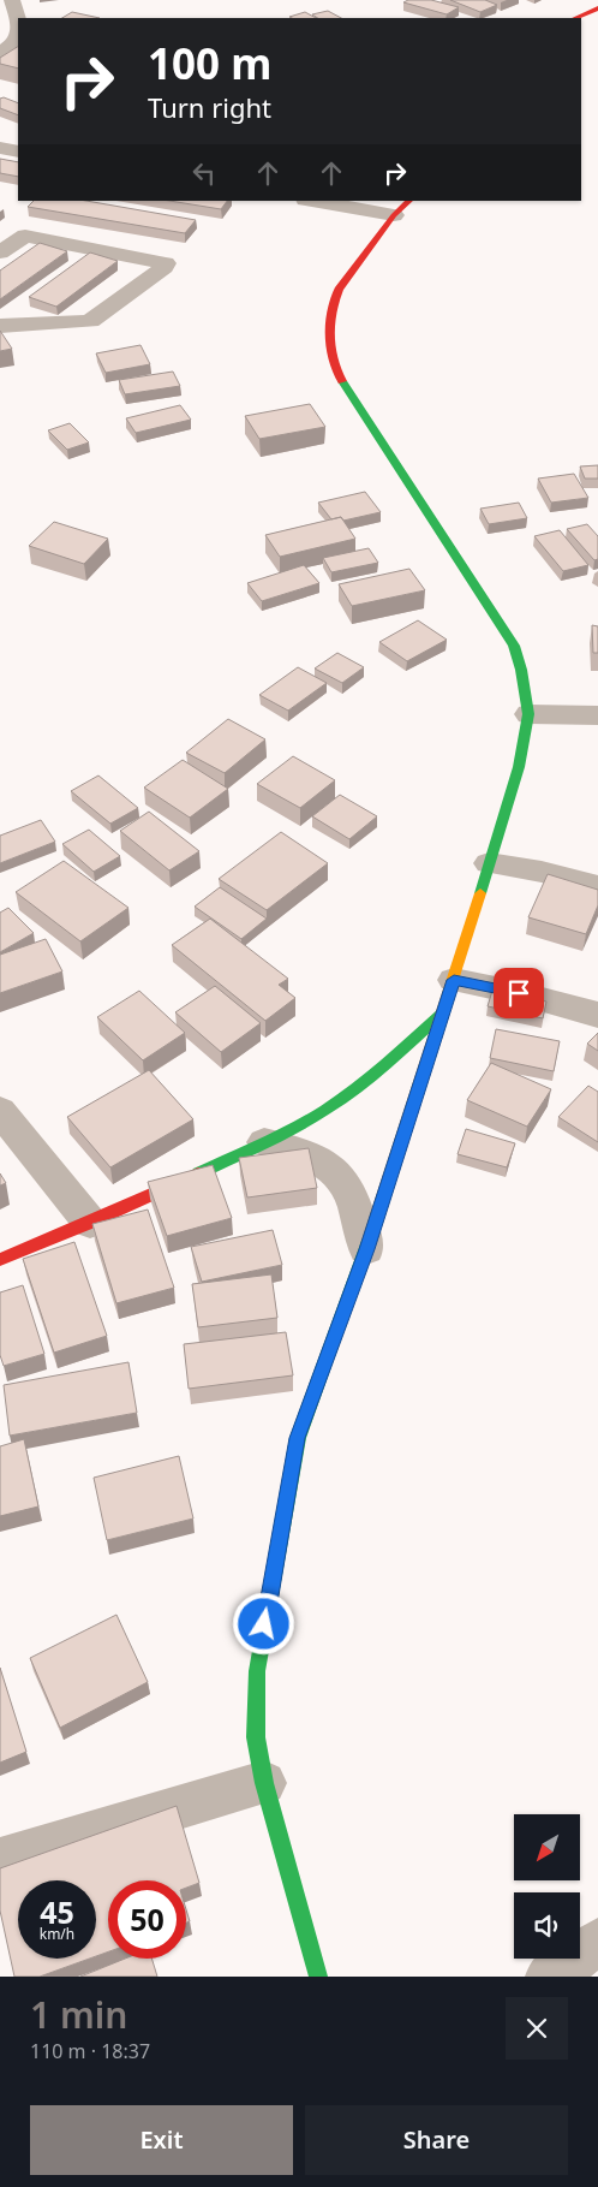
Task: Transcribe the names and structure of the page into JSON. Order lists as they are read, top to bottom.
{
  "north": "bottom left",
  "page": {
    "turn": ["100 m", "Turn right"],
    "speed": "45 km/h",
    "limit": "50",
    "heading": ["1 min", "110 m · 18:37"],
    "buttons": ["Exit", "Share"]
  }
}
